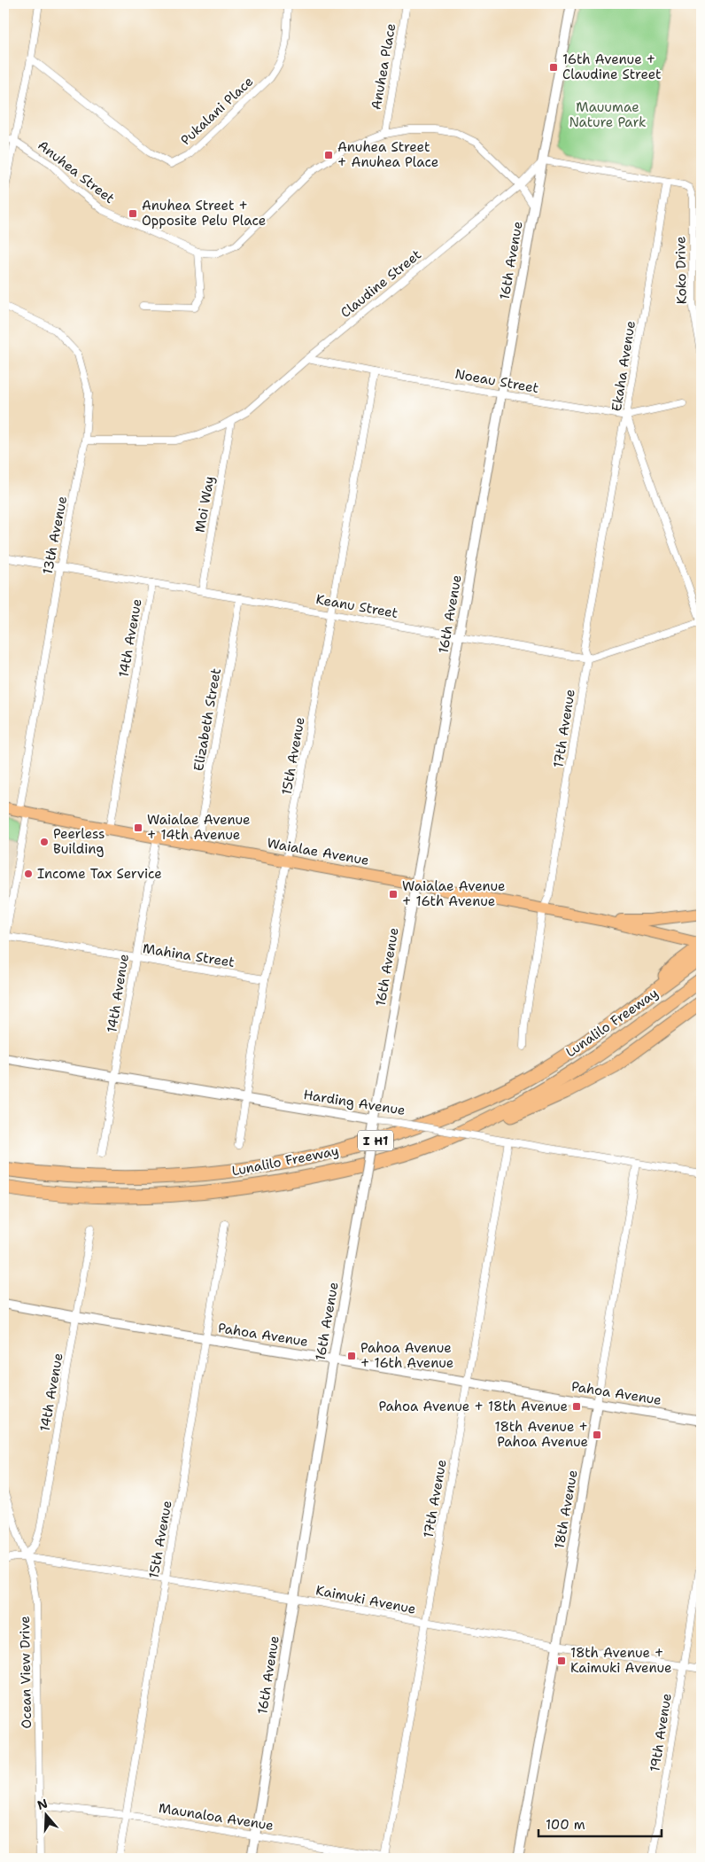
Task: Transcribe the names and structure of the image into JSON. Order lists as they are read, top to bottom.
{
  "streets": {
    "highway": ["Lunalilo Freeway", "I H1"],
    "main road": ["Waialae Avenue"],
    "street": [
      "Anuhea Place",
      "Pukalani Place",
      "Anuhea Street",
      "16th Avenue",
      "Koko Drive",
      "Claudine Street",
      "Ekaha Avenue",
      "Noeau Street",
      "Moi Way",
      "13th Avenue",
      "Keanu Street",
      "14th Avenue",
      "Elizabeth Street",
      "17th Avenue",
      "15th Avenue",
      "Mahina Street",
      "Harding Avenue",
      "Pahoa Avenue",
      "18th Avenue",
      "Kaimuki Avenue",
      "Ocean View Drive",
      "19th Avenue",
      "Maunaloa Avenue"
    ]
  },
  "crossings": [
    ["Anuhea Place", "Anuhea Street"],
    ["Anuhea Street", "16th Avenue"],
    ["Anuhea Street", "Claudine Street"],
    ["16th Avenue", "Claudine Street"],
    ["16th Avenue", "Noeau Street"],
    ["16th Avenue", "Keanu Street"],
    ["16th Avenue", "Waialae Avenue"],
    ["16th Avenue", "Harding Avenue"],
    ["16th Avenue", "Pahoa Avenue"],
    ["16th Avenue", "Kaimuki Avenue"],
    ["16th Avenue", "Maunaloa Avenue"],
    ["Koko Drive", "Ekaha Avenue"],
    ["Claudine Street", "Noeau Street"],
    ["Claudine Street", "Moi Way"],
    ["Claudine Street", "13th Avenue"],
    ["Ekaha Avenue", "Noeau Street"],
    ["Ekaha Avenue", "Keanu Street"],
    ["Ekaha Avenue", "17th Avenue"],
    ["Noeau Street", "17th Avenue"],
    ["Noeau Street", "15th Avenue"],
    ["Moi Way", "Keanu Street"],
    ["13th Avenue", "Keanu Street"],
    ["13th Avenue", "Waialae Avenue"],
    ["13th Avenue", "Mahina Street"],
    ["Keanu Street", "14th Avenue"],
    ["Keanu Street", "Elizabeth Street"],
    ["Keanu Street", "17th Avenue"],
    ["Keanu Street", "15th Avenue"],
    ["14th Avenue", "Waialae Avenue"],
    ["14th Avenue", "Mahina Street"],
    ["14th Avenue", "Harding Avenue"],
    ["14th Avenue", "Pahoa Avenue"],
    ["14th Avenue", "Kaimuki Avenue"],
    ["14th Avenue", "Ocean View Drive"],
    ["Elizabeth Street", "Waialae Avenue"],
    ["17th Avenue", "Waialae Avenue"],
    ["17th Avenue", "Harding Avenue"],
    ["17th Avenue", "Pahoa Avenue"],
    ["17th Avenue", "Kaimuki Avenue"],
    ["17th Avenue", "Maunaloa Avenue"],
    ["15th Avenue", "Waialae Avenue"],
    ["15th Avenue", "Mahina Street"],
    ["15th Avenue", "Harding Avenue"],
    ["15th Avenue", "Pahoa Avenue"],
    ["15th Avenue", "Kaimuki Avenue"],
    ["15th Avenue", "Maunaloa Avenue"],
    ["Harding Avenue", "18th Avenue"],
    ["Pahoa Avenue", "18th Avenue"],
    ["18th Avenue", "Kaimuki Avenue"],
    ["Kaimuki Avenue", "Ocean View Drive"],
    ["Kaimuki Avenue", "19th Avenue"],
    ["Ocean View Drive", "Maunaloa Avenue"]
  ],
  "parks": ["Mauumae Nature Park"],
  "places": {
    "transit": [
      "16th Avenue + Claudine Street",
      "Anuhea Street + Anuhea Place",
      "Anuhea Street + Opposite Pelu Place",
      "Waialae Avenue + 14th Avenue",
      "Waialae Avenue + 16th Avenue",
      "Pahoa Avenue + 16th Avenue",
      "Pahoa Avenue + 18th Avenue",
      "18th Avenue + Pahoa Avenue",
      "18th Avenue + Kaimuki Avenue"
    ],
    "other": ["Peerless Building", "Income Tax Service"]
  },
  "scale_bar": "100 m",
  "north": "top"
}
